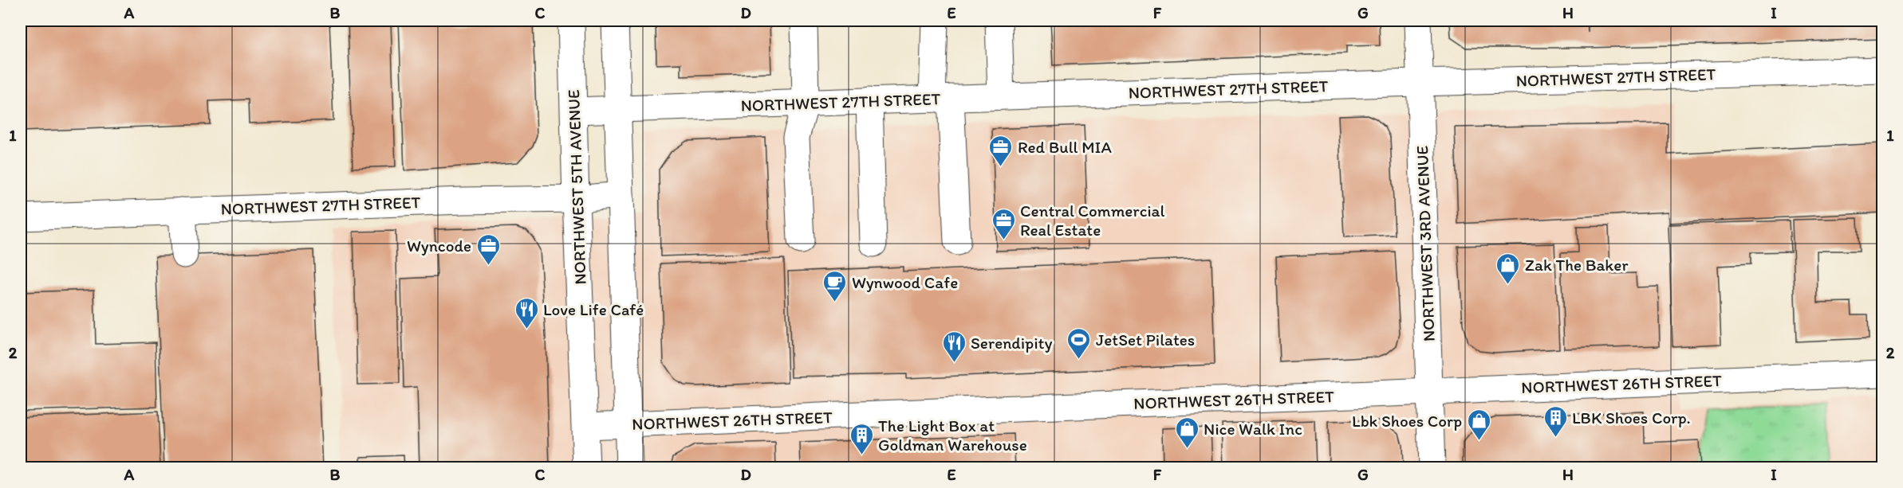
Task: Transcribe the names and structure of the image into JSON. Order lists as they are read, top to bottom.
{
  "streets": {
    "street": [
      "NORTHWEST 27TH STREET",
      "NORTHWEST 5TH AVENUE",
      "NORTHWEST 3RD AVENUE",
      "NORTHWEST 26TH STREET"
    ]
  },
  "crossings": [
    ["NORTHWEST 27TH STREET", "NORTHWEST 5TH AVENUE"],
    ["NORTHWEST 27TH STREET", "NORTHWEST 3RD AVENUE"],
    ["NORTHWEST 5TH AVENUE", "NORTHWEST 26TH STREET"],
    ["NORTHWEST 3RD AVENUE", "NORTHWEST 26TH STREET"]
  ],
  "places": {
    "office": ["Red Bull MIA", "Central Commercial Real Estate", "Wyncode"],
    "shop": ["Zak The Baker", "Lbk Shoes Corp", "Nice Walk Inc"],
    "cafe": ["Wynwood Cafe"],
    "restaurant": ["Love Life Café", "Serendipity"],
    "sports": ["JetSet Pilates"],
    "building": ["LBK Shoes Corp.", "The Light Box at Goldman Warehouse"]
  },
  "grid": {
    "columns": [
      "A",
      "B",
      "C",
      "D",
      "E",
      "F",
      "G",
      "H",
      "I"
    ],
    "rows": ["1", "2"]
  }
}
